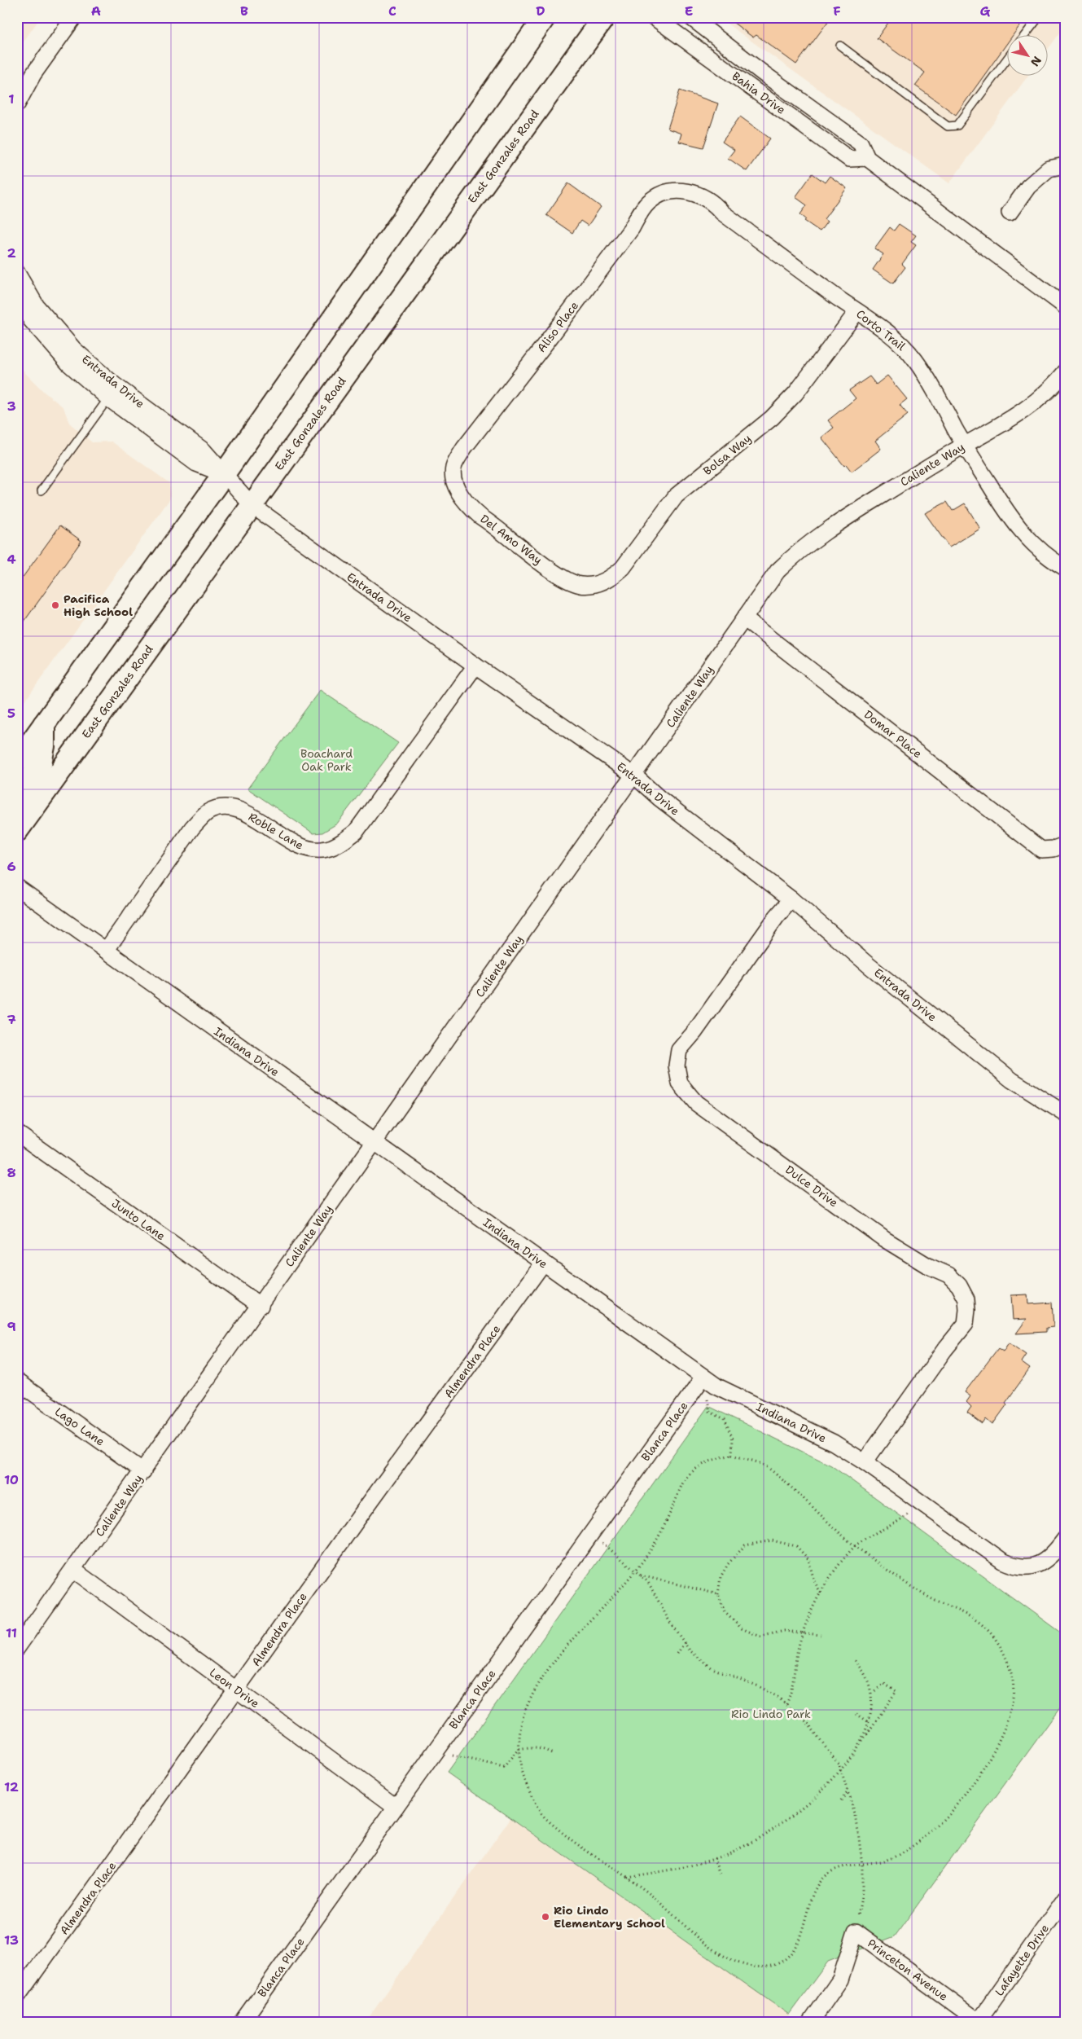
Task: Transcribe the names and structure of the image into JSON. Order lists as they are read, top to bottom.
{
  "streets": {
    "main road": ["East Gonzales Road"],
    "street": [
      "Bahia Drive",
      "Aliso Place",
      "Corto Trail",
      "Entrada Drive",
      "Bolsa Way",
      "Caliente Way",
      "Del Amo Way",
      "Domar Place",
      "Roble Lane",
      "Indiana Drive",
      "Dulce Drive",
      "Junto Lane",
      "Almendra Place",
      "Lago Lane",
      "Blanca Place",
      "Leon Drive",
      "Lafayette Drive",
      "Princeton Avenue"
    ]
  },
  "crossings": [
    ["East Gonzales Road", "Entrada Drive"],
    ["Aliso Place", "Corto Trail"],
    ["Aliso Place", "Del Amo Way"],
    ["Corto Trail", "Bolsa Way"],
    ["Corto Trail", "Caliente Way"],
    ["Entrada Drive", "Caliente Way"],
    ["Entrada Drive", "Roble Lane"],
    ["Entrada Drive", "Dulce Drive"],
    ["Bolsa Way", "Del Amo Way"],
    ["Caliente Way", "Domar Place"],
    ["Caliente Way", "Indiana Drive"],
    ["Caliente Way", "Junto Lane"],
    ["Caliente Way", "Lago Lane"],
    ["Caliente Way", "Leon Drive"],
    ["Roble Lane", "Indiana Drive"],
    ["Indiana Drive", "Dulce Drive"],
    ["Indiana Drive", "Almendra Place"],
    ["Indiana Drive", "Blanca Place"],
    ["Almendra Place", "Leon Drive"],
    ["Blanca Place", "Leon Drive"],
    ["Lafayette Drive", "Princeton Avenue"]
  ],
  "parks": ["Boachard Oak Park", "Rio Lindo Park"],
  "places": ["Pacifica High School", "Rio Lindo Elementary School"],
  "north": "bottom right",
  "grid": {
    "columns": [
      "A",
      "B",
      "C",
      "D",
      "E",
      "F",
      "G"
    ],
    "rows": [
      "1",
      "2",
      "3",
      "4",
      "5",
      "6",
      "7",
      "8",
      "9",
      "10",
      "11",
      "12",
      "13"
    ]
  }
}
